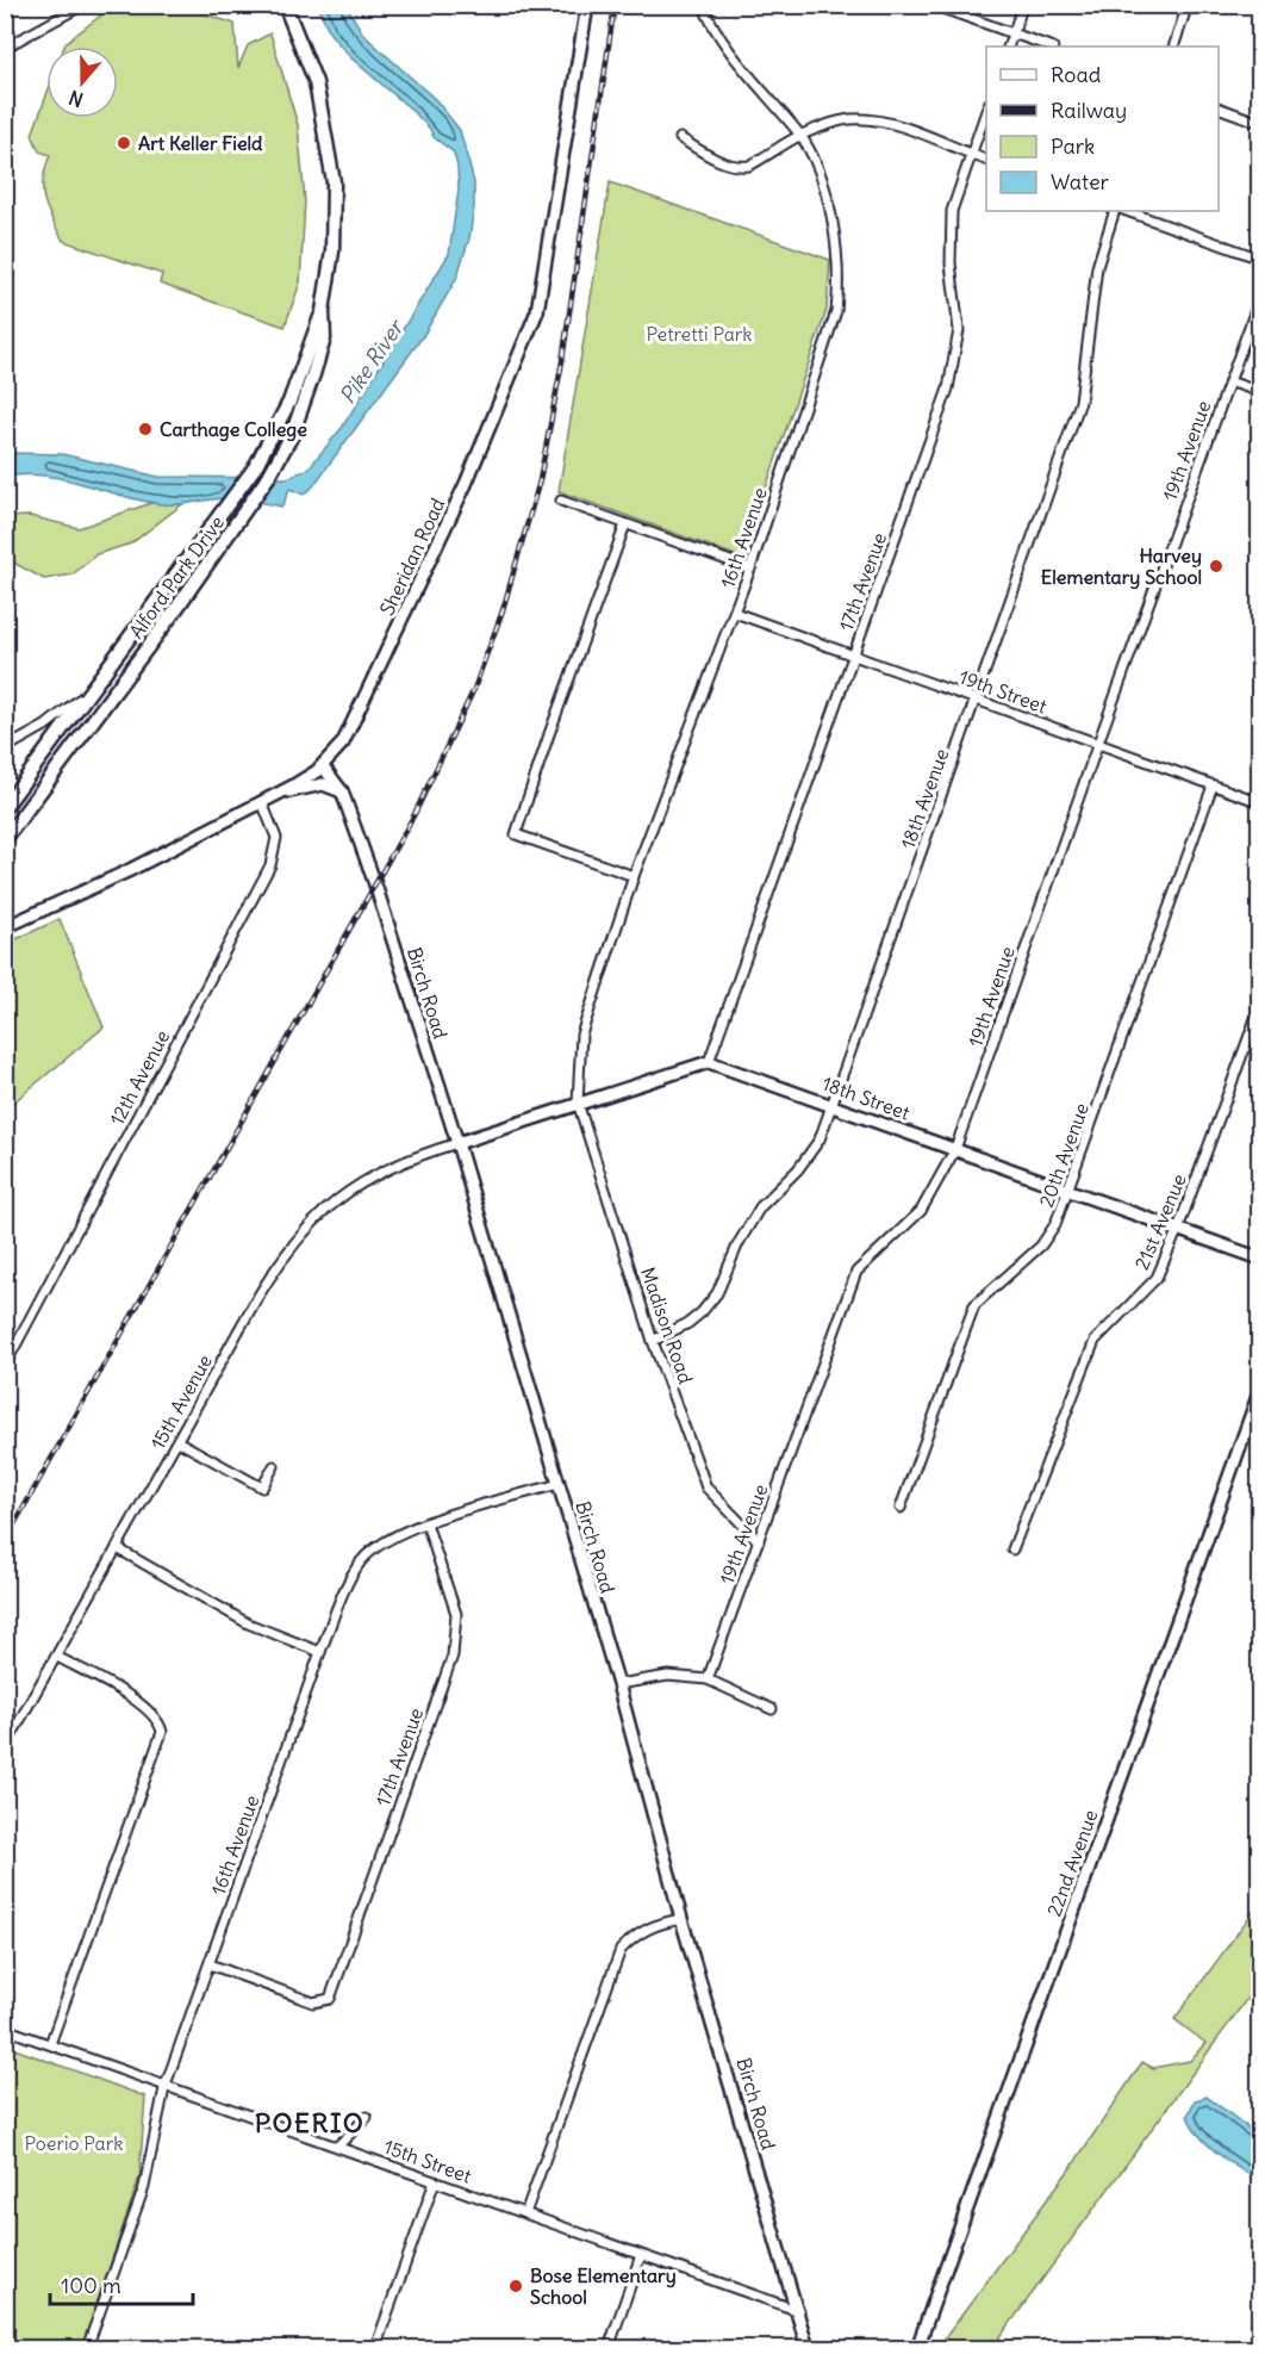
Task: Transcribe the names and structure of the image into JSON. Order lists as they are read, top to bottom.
{
  "streets": {
    "main road": ["Alford Park Drive"],
    "street": [
      "19th Avenue",
      "16th Avenue",
      "Sheridan Road",
      "17th Avenue",
      "19th Street",
      "18th Avenue",
      "Birch Road",
      "12th Avenue",
      "18th Street",
      "20th Avenue",
      "21st Avenue",
      "Madison Road",
      "15th Avenue",
      "22nd Avenue",
      "15th Street"
    ]
  },
  "crossings": [
    ["19th Avenue", "19th Street"],
    ["19th Avenue", "18th Street"],
    ["19th Avenue", "Madison Road"],
    ["16th Avenue", "17th Avenue"],
    ["16th Avenue", "19th Street"],
    ["16th Avenue", "Birch Road"],
    ["16th Avenue", "Madison Road"],
    ["16th Avenue", "15th Street"],
    ["Sheridan Road", "Birch Road"],
    ["Sheridan Road", "12th Avenue"],
    ["17th Avenue", "19th Street"],
    ["17th Avenue", "18th Street"],
    ["19th Street", "18th Avenue"],
    ["19th Street", "20th Avenue"],
    ["18th Avenue", "18th Street"],
    ["18th Avenue", "Madison Road"],
    ["Birch Road", "15th Avenue"],
    ["Birch Road", "15th Street"],
    ["18th Street", "20th Avenue"],
    ["18th Street", "21st Avenue"]
  ],
  "districts": ["POERIO"],
  "water": ["Pike River"],
  "parks": ["Petretti Park", "Poerio Park"],
  "places": [
    "Art Keller Field",
    "Carthage College",
    "Harvey Elementary School",
    "Bose Elementary School"
  ],
  "legend": [
    "Road",
    "Railway",
    "Park",
    "Water"
  ],
  "scale_bar": "100 m",
  "north": "bottom"
}
